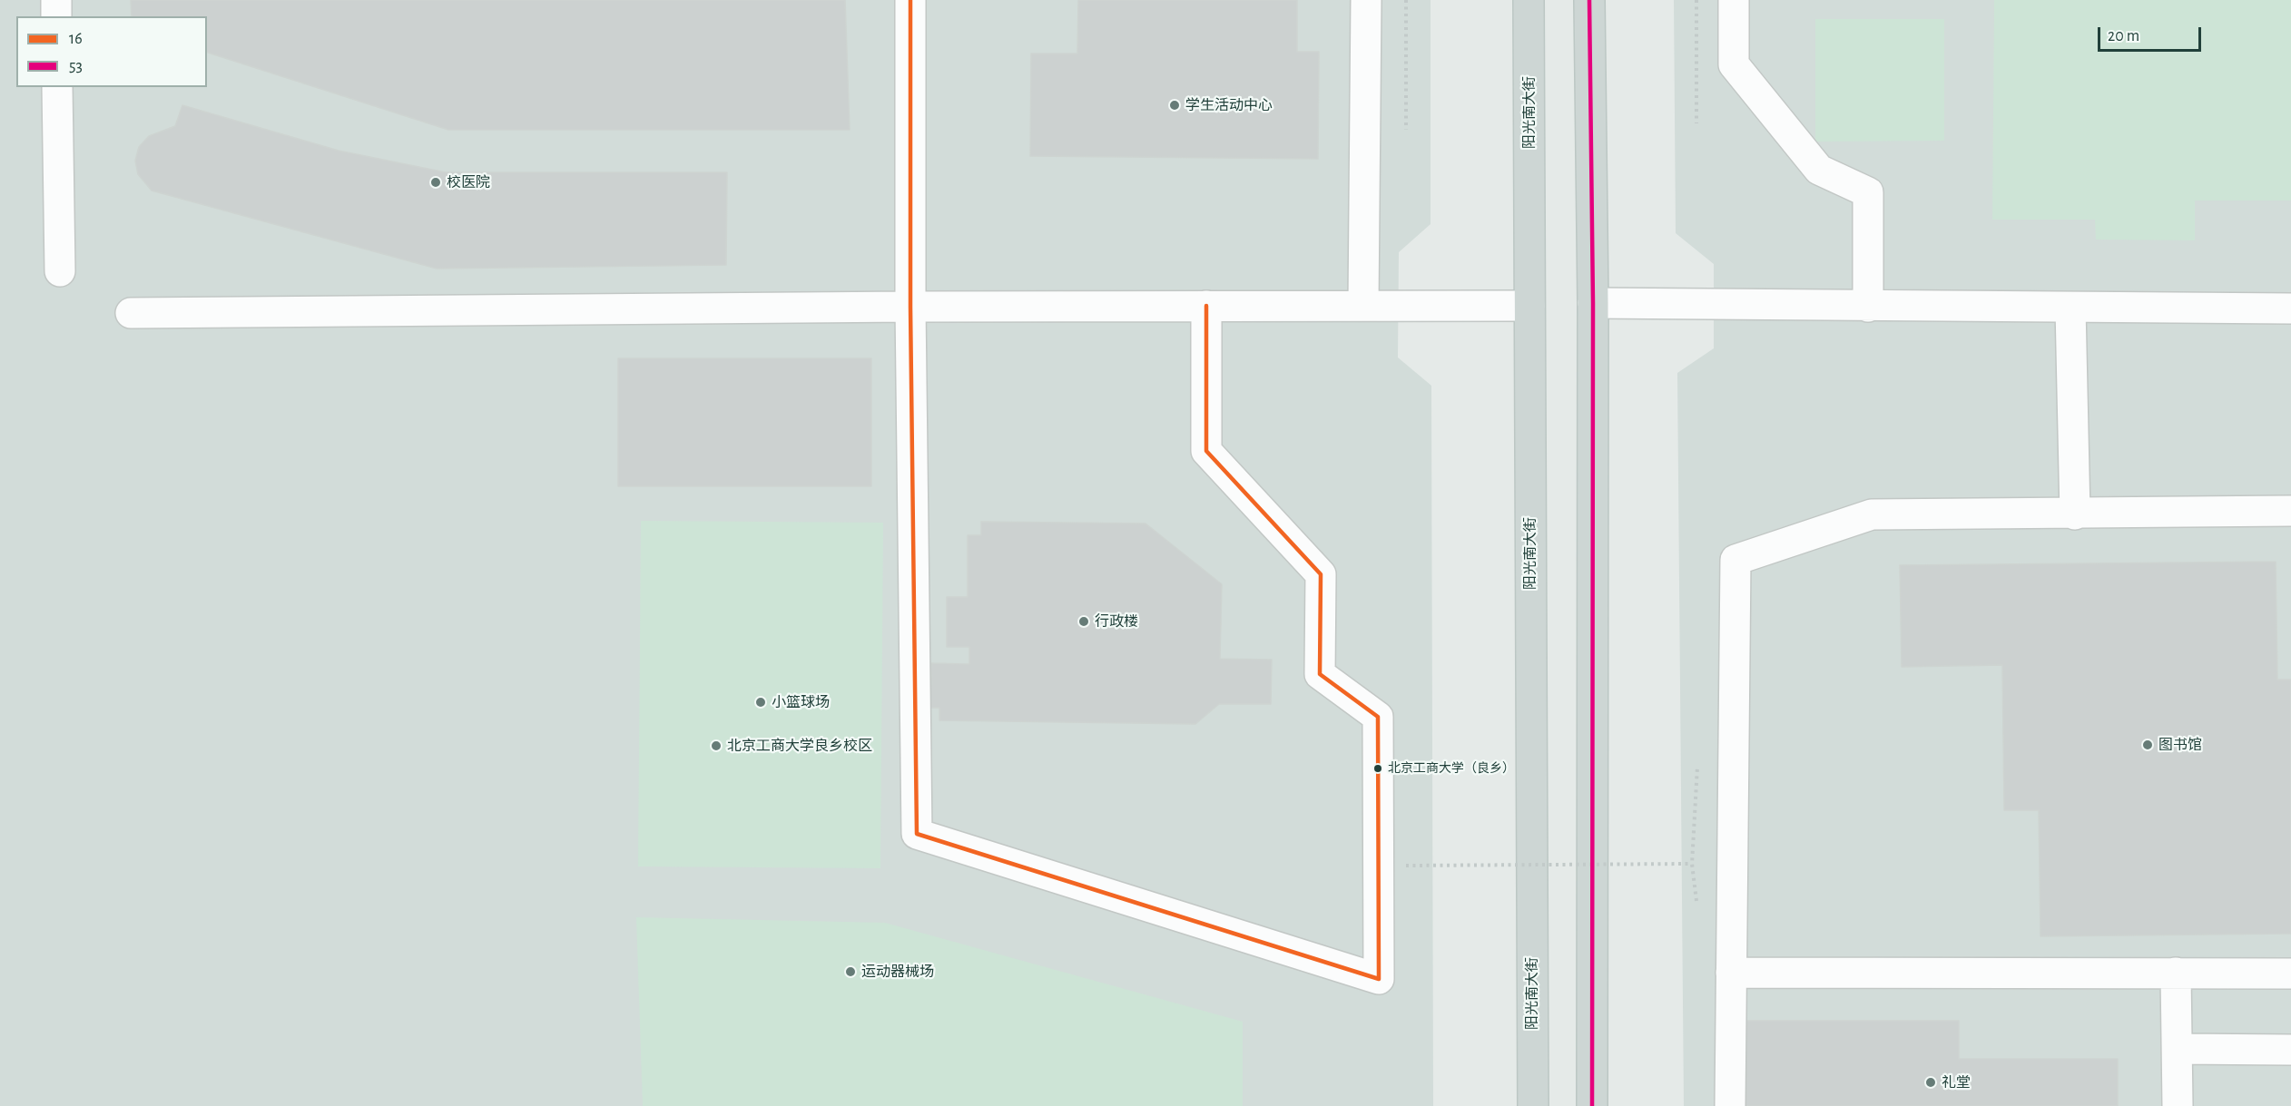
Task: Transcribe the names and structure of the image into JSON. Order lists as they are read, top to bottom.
{
  "streets": {
    "main road": ["阳光南大街"]
  },
  "places": [
    "学生活动中心",
    "校医院",
    "行政楼",
    "小篮球场",
    "图书馆",
    "北京工商大学良乡校区",
    "北京工商大学（良乡）",
    "运动器械场",
    "礼堂"
  ],
  "lines": ["transit line 16", "transit line 53"],
  "legend": ["16", "53"],
  "scale_bar": "20 m"
}
